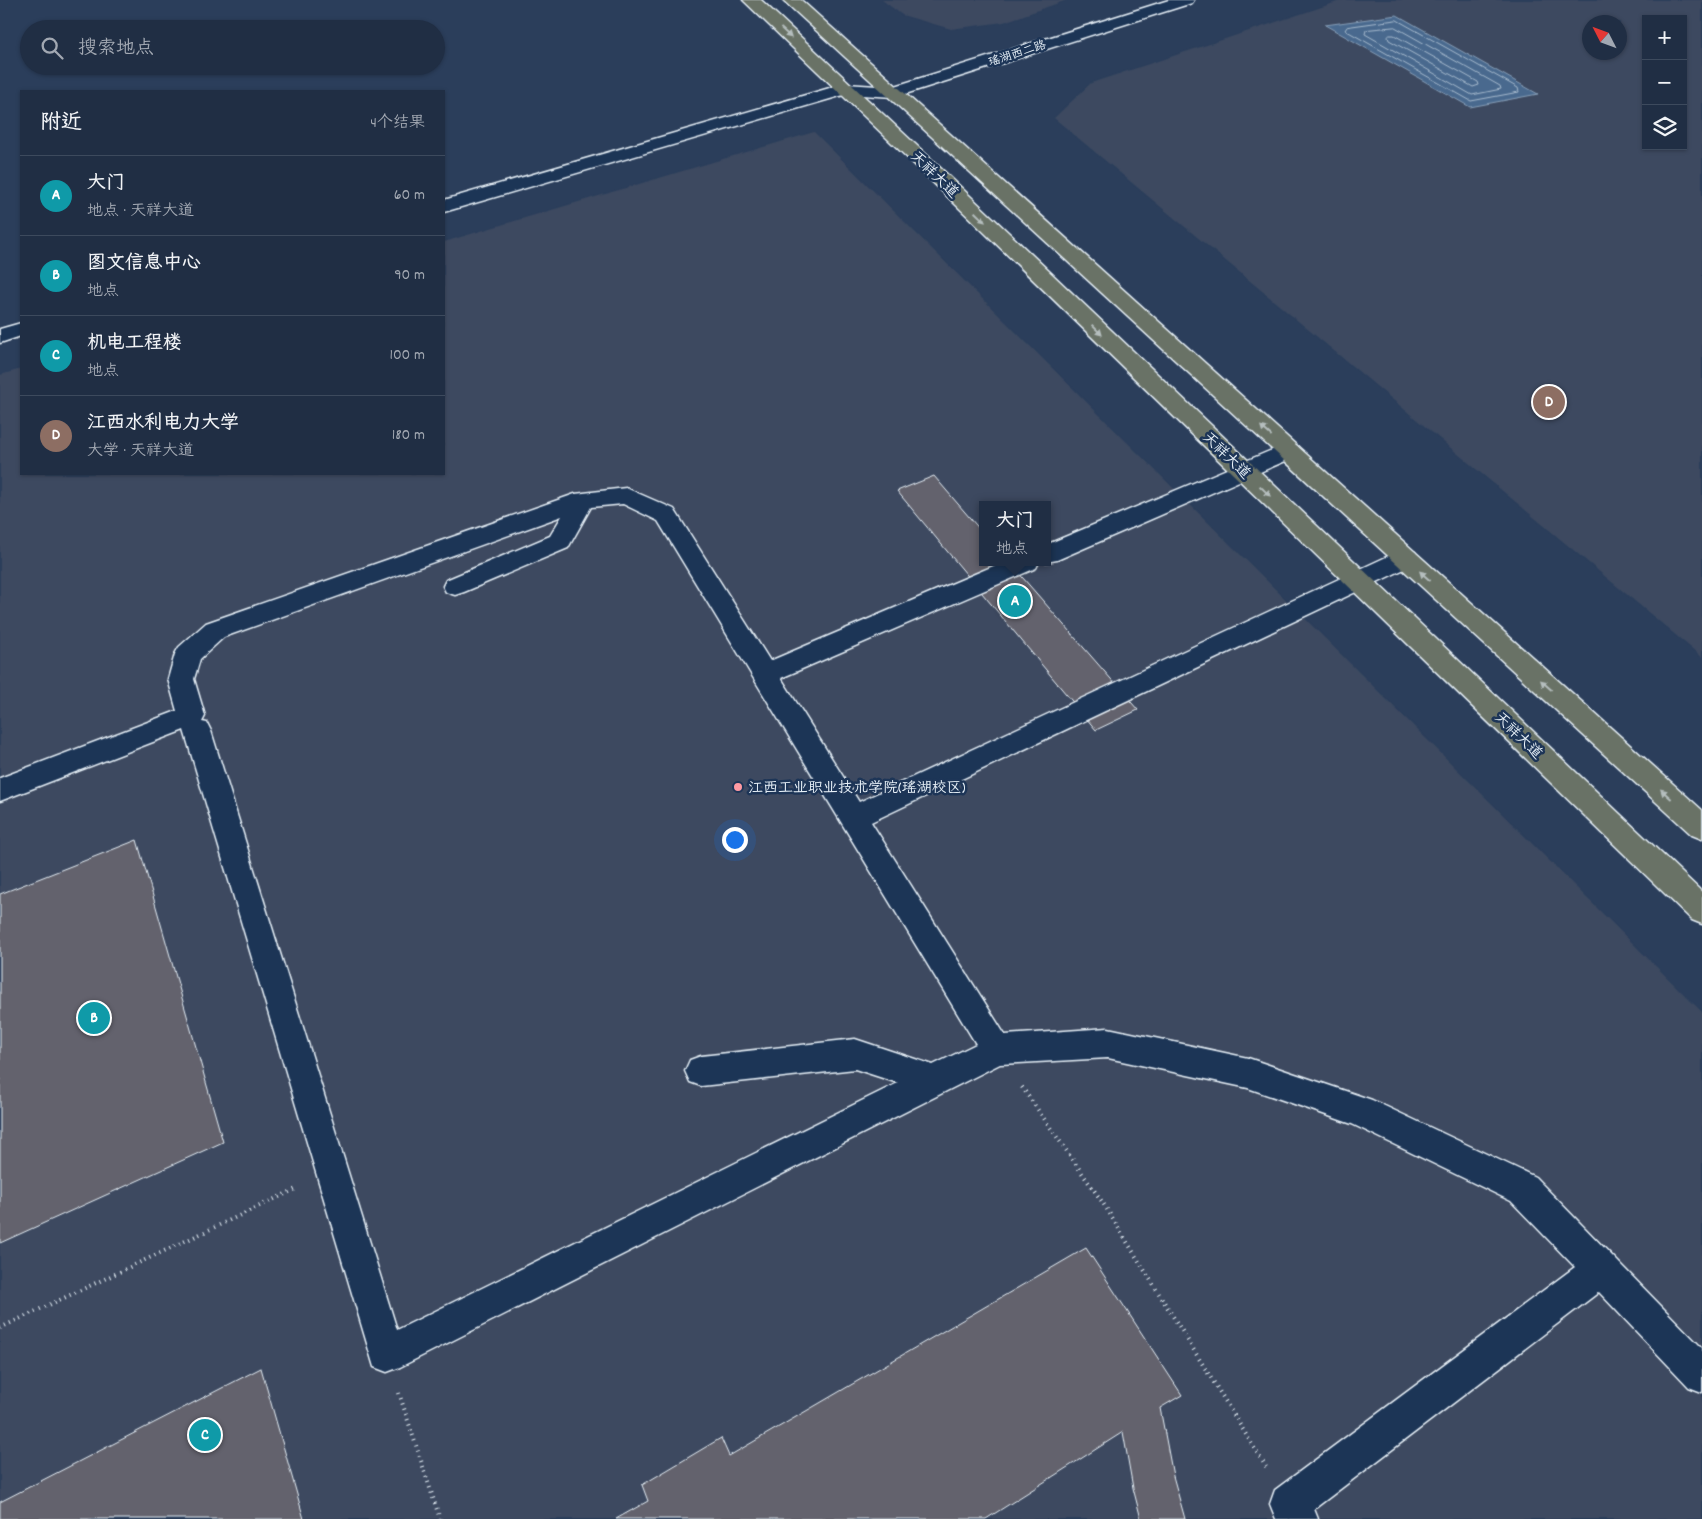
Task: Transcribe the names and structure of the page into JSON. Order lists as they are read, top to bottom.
{
  "streets": {
    "main road": ["天祥大道"],
    "street": ["瑶湖西二路"]
  },
  "crossings": [
    ["瑶湖西二路", "天祥大道"]
  ],
  "places": ["江西工业职业技术学院(瑶湖校区)"],
  "north": "top left",
  "page": {
    "map_buttons": ["+", "−"],
    "search": "搜索地点",
    "heading": ["附近", "4个结果"],
    "list": [
      {
        "mark": "A",
        "name": "大门",
        "note": "地点 · 天祥大道",
        "value": "60 m"
      },
      {
        "mark": "B",
        "name": "图文信息中心",
        "note": "地点",
        "value": "90 m"
      },
      {
        "mark": "C",
        "name": "机电工程楼",
        "note": "地点",
        "value": "100 m"
      },
      {
        "mark": "D",
        "name": "江西水利电力大学",
        "note": "大学 · 天祥大道",
        "value": "180 m"
      }
    ],
    "pins": [
      "D",
      "A",
      "B",
      "C"
    ],
    "popup": ["大门", "地点"]
  }
}
